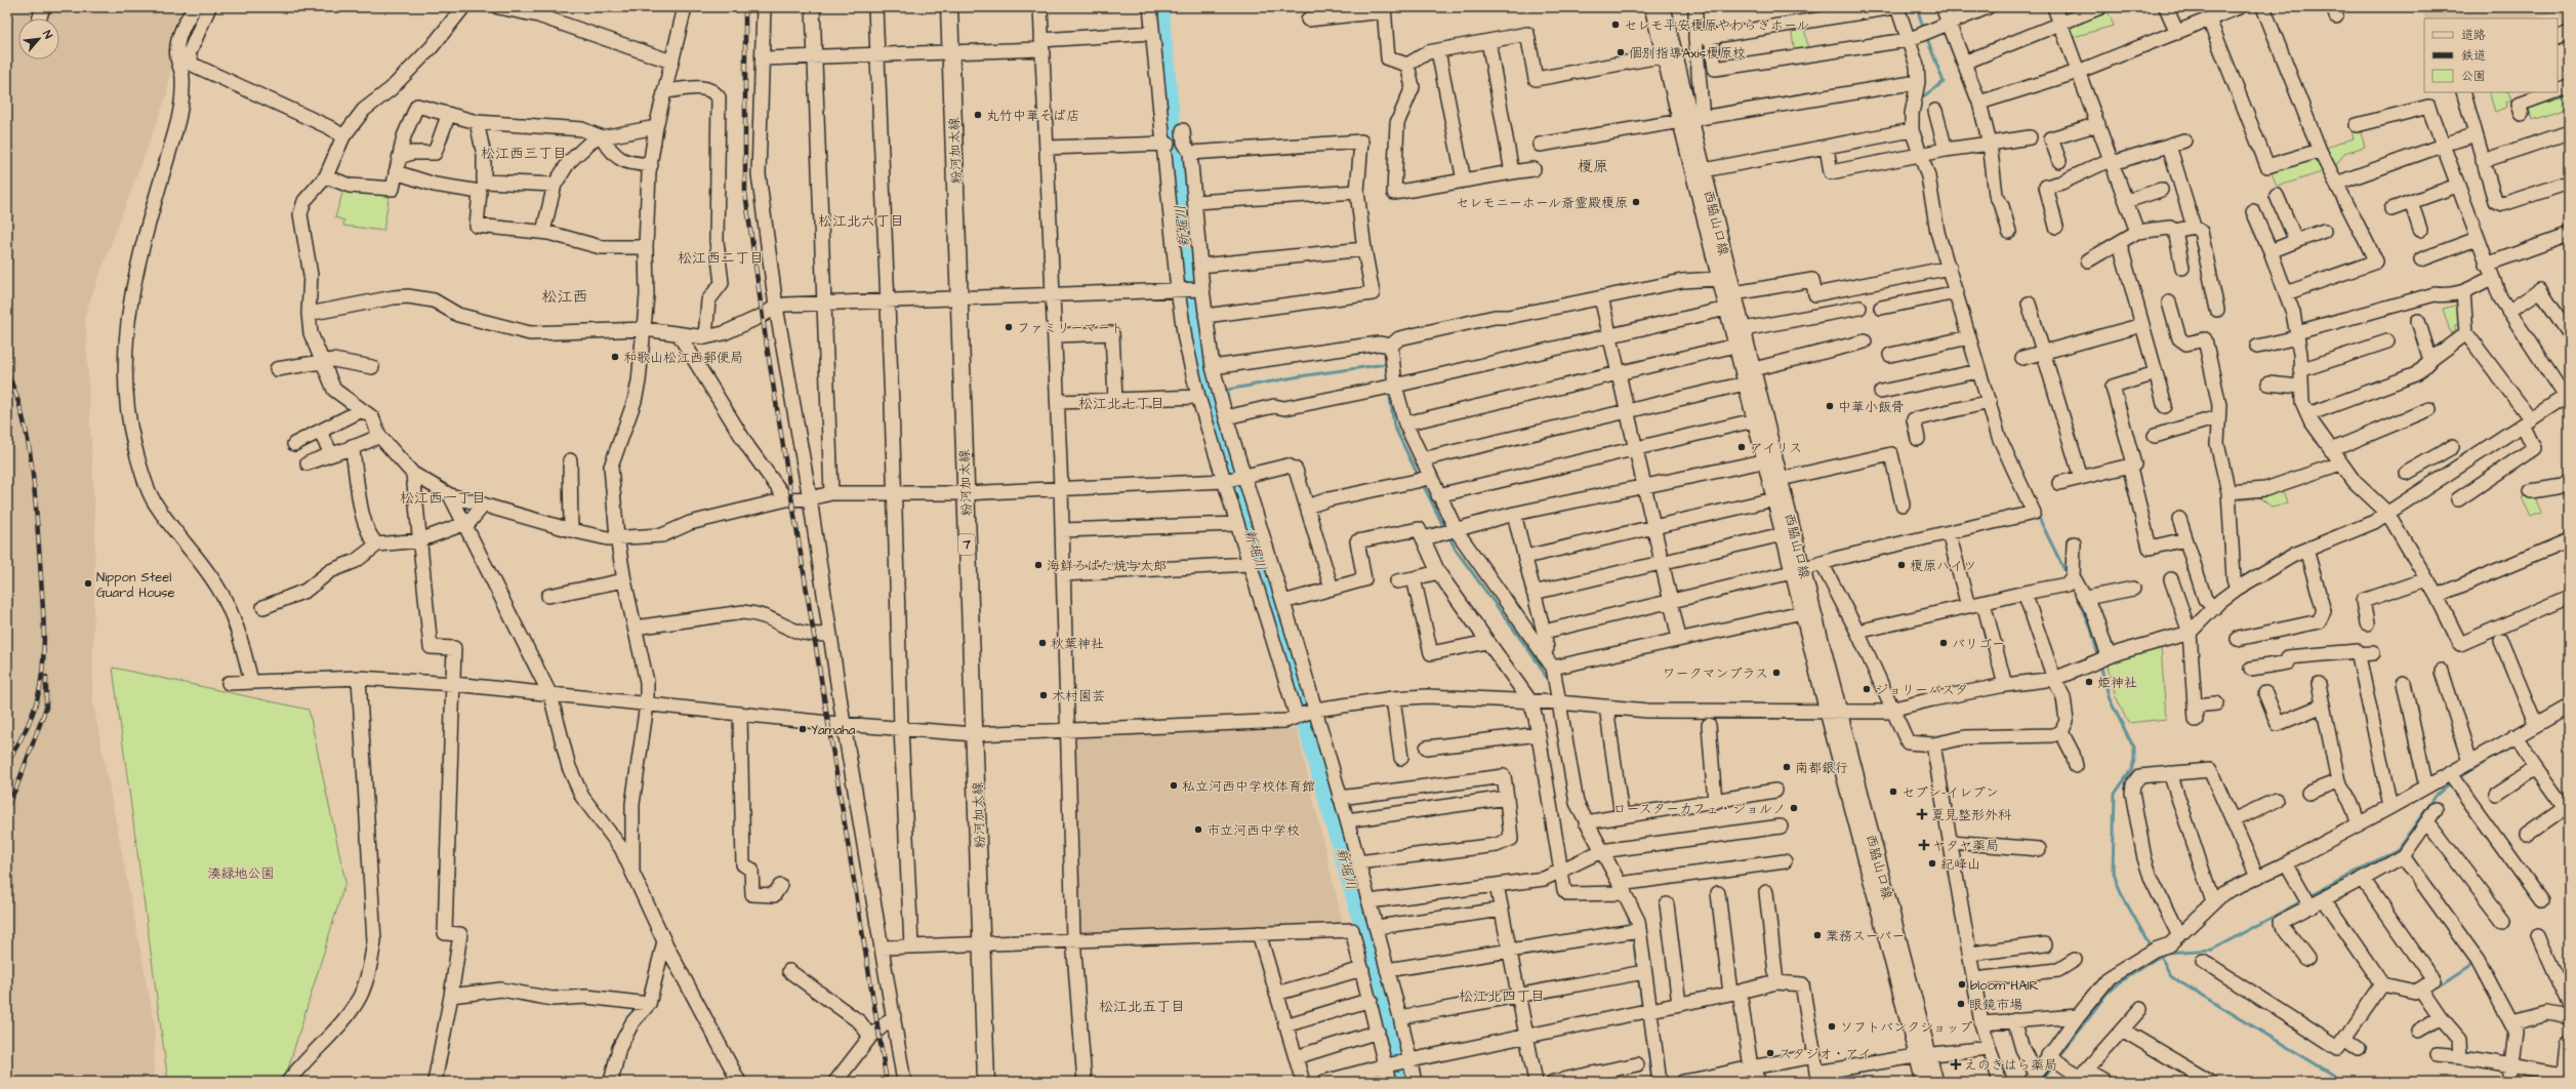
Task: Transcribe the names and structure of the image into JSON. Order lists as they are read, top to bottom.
{
  "streets": {
    "main road": ["粉河加太線", "7"],
    "street": ["西脇山口線"]
  },
  "districts": [
    "松江西三丁目",
    "榎原",
    "松江北六丁目",
    "松江西二丁目",
    "松江西",
    "松江北七丁目",
    "松江西一丁目",
    "松江北四丁目",
    "松江北五丁目"
  ],
  "water": ["新堀川"],
  "parks": ["湊緑地公園"],
  "places": {
    "other": [
      "セレモ平安榎原やわらぎホール",
      "個別指導Axis榎原校",
      "丸竹中華そば店",
      "セレモニーホール斎霊殿榎原",
      "ファミリーマート",
      "和歌山松江西郵便局",
      "中華小飯骨",
      "アイリス",
      "海鮮ろばた焼与太郎",
      "榎原ハイツ",
      "Nippon Steel Guard House",
      "秋葉神社",
      "バリゴー",
      "ワークマンプラス",
      "姫神社",
      "ジョリーパスタ",
      "木村園芸",
      "Yamaha",
      "南都銀行",
      "私立河西中学校体育館",
      "セブン-イレブン",
      "ロースターカフェ・ジョルノ",
      "市立河西中学校",
      "紀峰山",
      "業務スーパー",
      "bloom HAIR",
      "眼鏡市場",
      "ソフトバンクショップ",
      "スタジオ・アイ"
    ],
    "health": ["夏見整形外科", "ヤタヤ薬局", "えのきはら薬局"]
  },
  "legend": ["道路", "鉄道", "公園"],
  "north": "top right"
}
